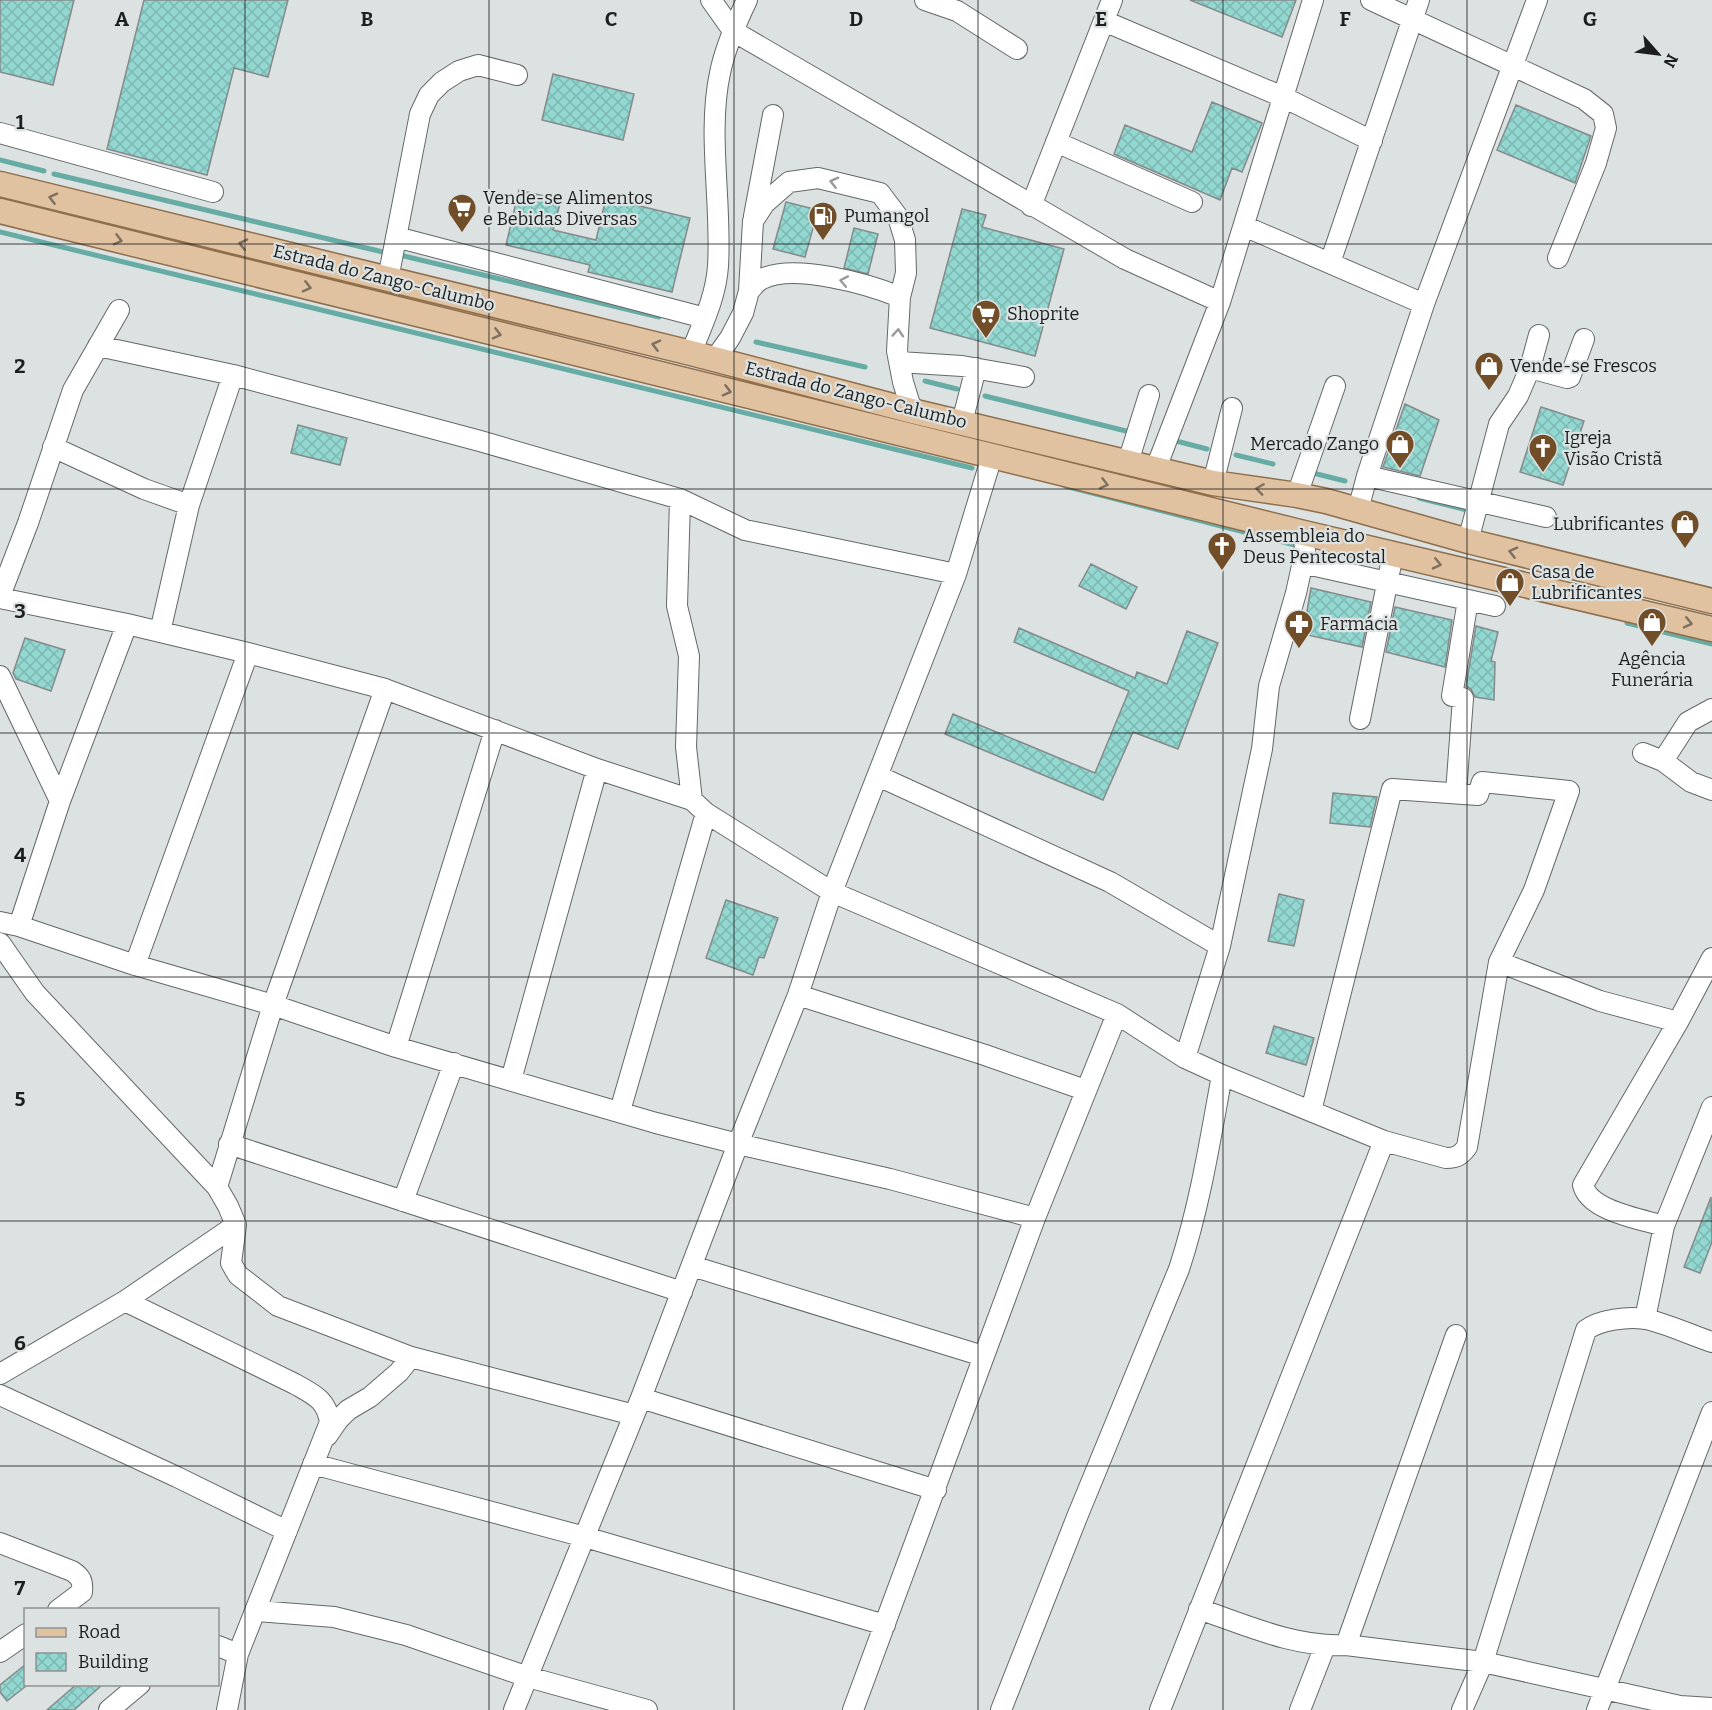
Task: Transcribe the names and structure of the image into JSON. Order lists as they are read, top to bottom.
{
  "streets": {
    "main road": ["Estrada do Zango-Calumbo"]
  },
  "places": {
    "supermarket": ["Vende-se Alimentos e Bebidas Diversas", "Shoprite"],
    "fuel station": ["Pumangol"],
    "shop": [
      "Vende-se Frescos",
      "Mercado Zango",
      "Lubrificantes",
      "Casa de Lubrificantes",
      "Agência Funerária"
    ],
    "church": ["Igreja Visão Cristã", "Assembleia do Deus Pentecostal"],
    "pharmacy": ["Farmácia"]
  },
  "legend": ["Road", "Building"],
  "north": "bottom right",
  "grid": {
    "columns": [
      "A",
      "B",
      "C",
      "D",
      "E",
      "F",
      "G"
    ],
    "rows": [
      "1",
      "2",
      "3",
      "4",
      "5",
      "6",
      "7"
    ]
  }
}
